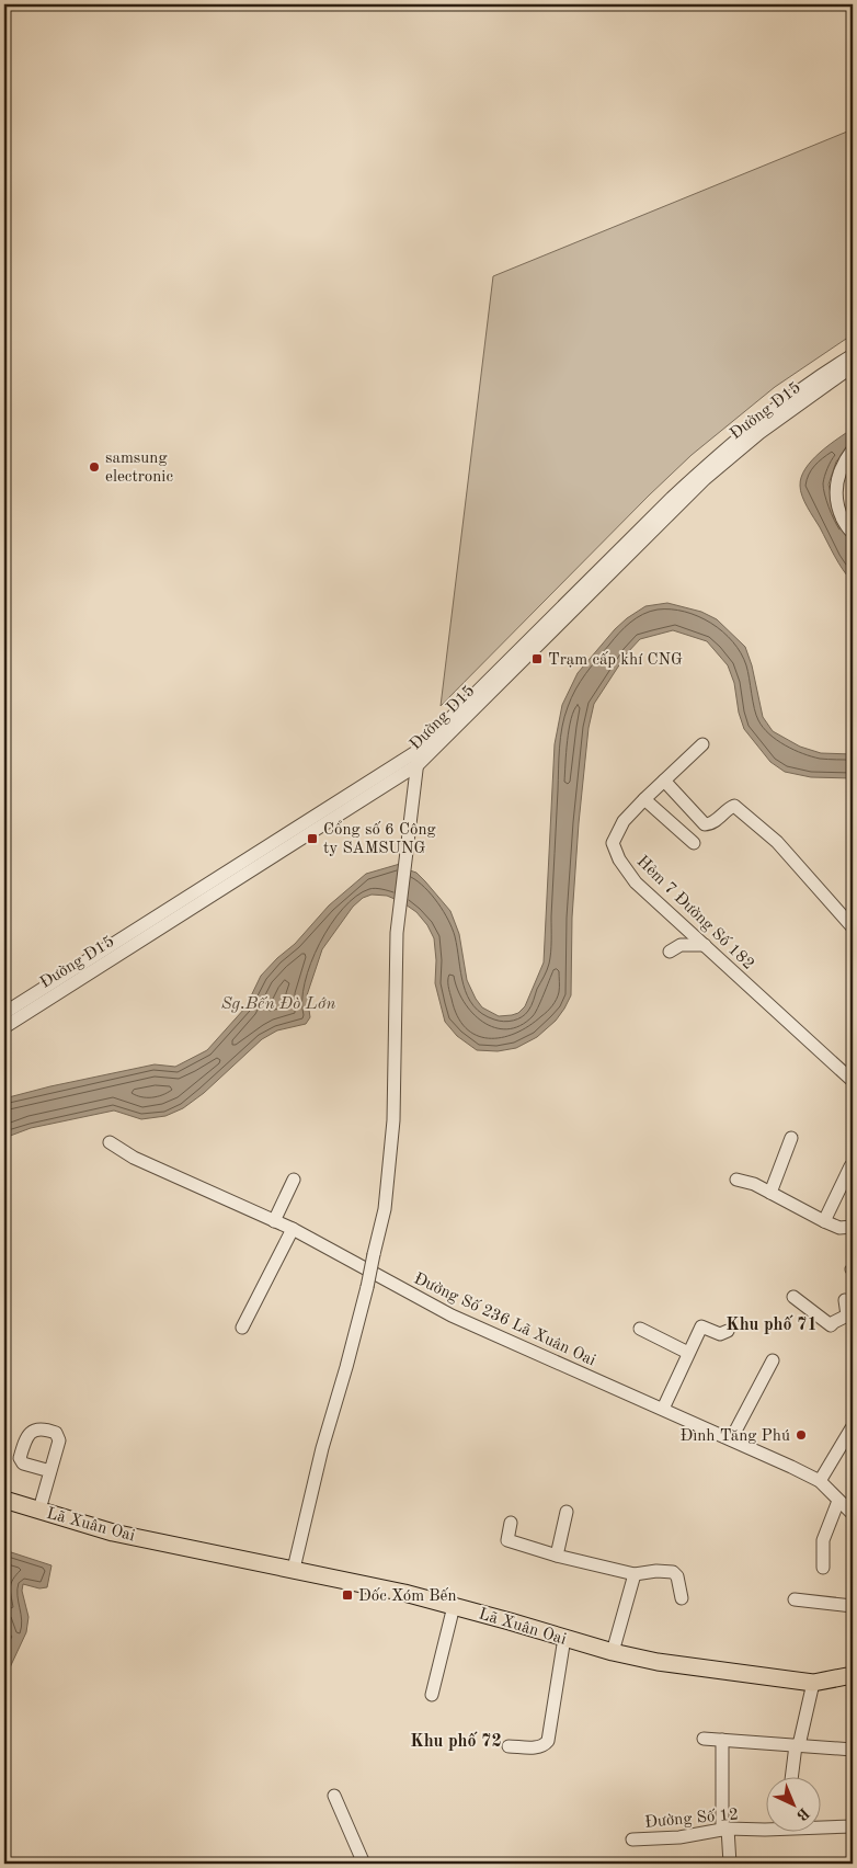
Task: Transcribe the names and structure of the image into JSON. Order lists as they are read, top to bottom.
{
  "streets": {
    "main road": ["Lã Xuân Oai"],
    "street": [
      "Đường D15",
      "Hẻm 7 Đường Số 182",
      "Đường Số 236 Lã Xuân Oai",
      "Đường Số 12"
    ]
  },
  "districts": ["Khu phố 71", "Khu phố 72"],
  "water": ["Sg.Bến Đò Lớn"],
  "places": {
    "other": ["samsung electronic", "Đình Tăng Phú"],
    "transit": ["Trạm cấp khí CNG", "Cổng số 6 Công ty SAMSUNG", "Dốc Xóm Bến"]
  },
  "north": "bottom right"
}
